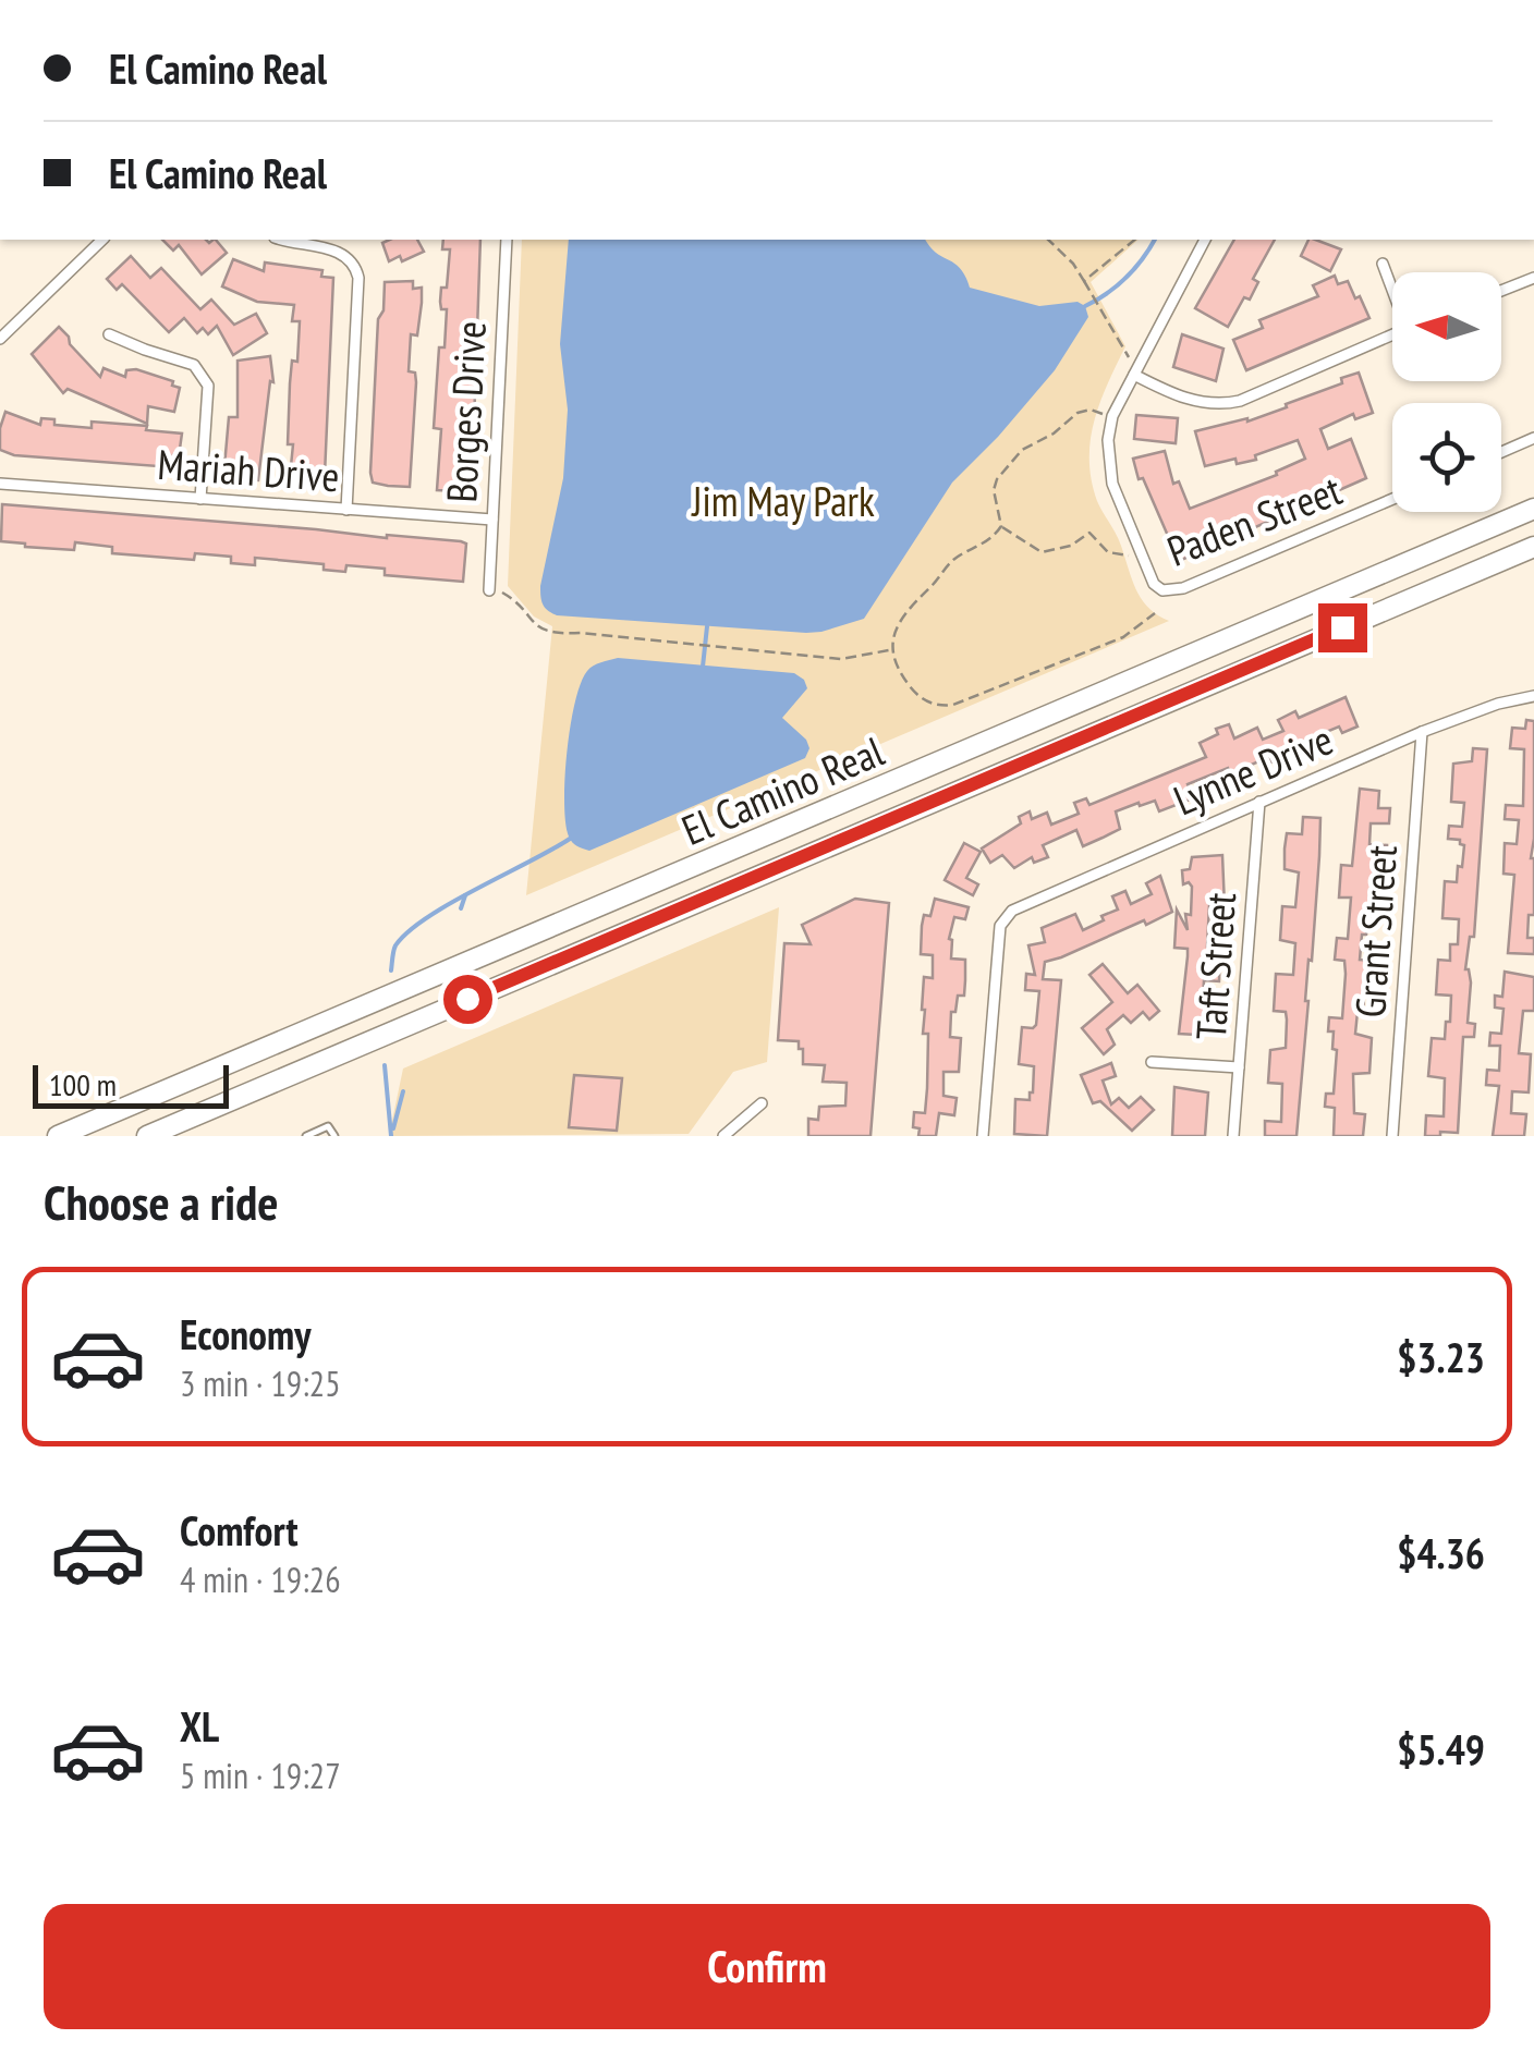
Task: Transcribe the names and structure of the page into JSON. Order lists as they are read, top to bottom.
{
  "streets": {
    "highway": ["El Camino Real"],
    "street": [
      "Borges Drive",
      "Mariah Drive",
      "Paden Street",
      "Lynne Drive",
      "Grant Street",
      "Taft Street"
    ]
  },
  "crossings": [
    ["Borges Drive", "Mariah Drive"],
    ["Lynne Drive", "Grant Street"],
    ["Lynne Drive", "Taft Street"]
  ],
  "parks": ["Jim May Park"],
  "scale_bar": "100 m",
  "north": "left",
  "page": {
    "banner": ["El Camino Real", "El Camino Real"],
    "scale": "100 m",
    "heading": "Choose a ride",
    "list": [
      {
        "name": "Economy",
        "note": "3 min · 19:25",
        "value": "$3.23"
      },
      {
        "name": "Comfort",
        "note": "4 min · 19:26",
        "value": "$4.36"
      },
      {
        "name": "XL",
        "note": "5 min · 19:27",
        "value": "$5.49"
      }
    ],
    "buttons": "Confirm"
  }
}
